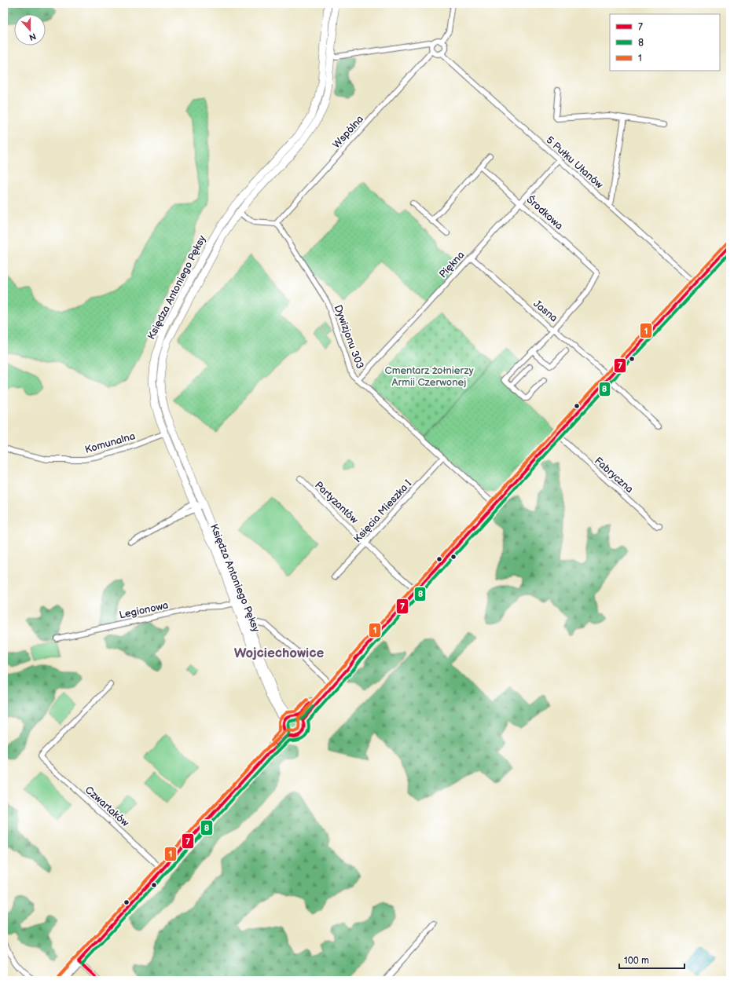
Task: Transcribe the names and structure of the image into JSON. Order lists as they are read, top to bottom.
{
  "streets": {
    "main road": ["Księdza Antoniego Pęksy"],
    "street": [
      "Wspólna",
      "5 Pułku Ułanów",
      "Środkowa",
      "Piękna",
      "Jasna",
      "Dywizjonu 303",
      "Komunalna",
      "Fabryczna",
      "Partyzantów",
      "Księcia Mieszka I",
      "Legionowa",
      "Czwartaków"
    ]
  },
  "crossings": [
    ["Wspólna", "5 Pułku Ułanów"],
    ["Wspólna", "Dywizjonu 303"],
    ["5 Pułku Ułanów", "Piękna"],
    ["Środkowa", "Piękna"],
    ["Środkowa", "Jasna"],
    ["Piękna", "Jasna"],
    ["Piękna", "Dywizjonu 303"],
    ["Księdza Antoniego Pęksy", "Komunalna"],
    ["Księdza Antoniego Pęksy", "Legionowa"],
    ["Dywizjonu 303", "Księcia Mieszka I"],
    ["Partyzantów", "Księcia Mieszka I"]
  ],
  "districts": ["Wojciechowice"],
  "parks": ["Cmentarz żołnierzy Armii Czerwonej"],
  "lines": ["transit line 1", "transit line 7", "transit line 8"],
  "legend": ["7", "8", "1"],
  "scale_bar": "100 m",
  "north": "bottom"
}
